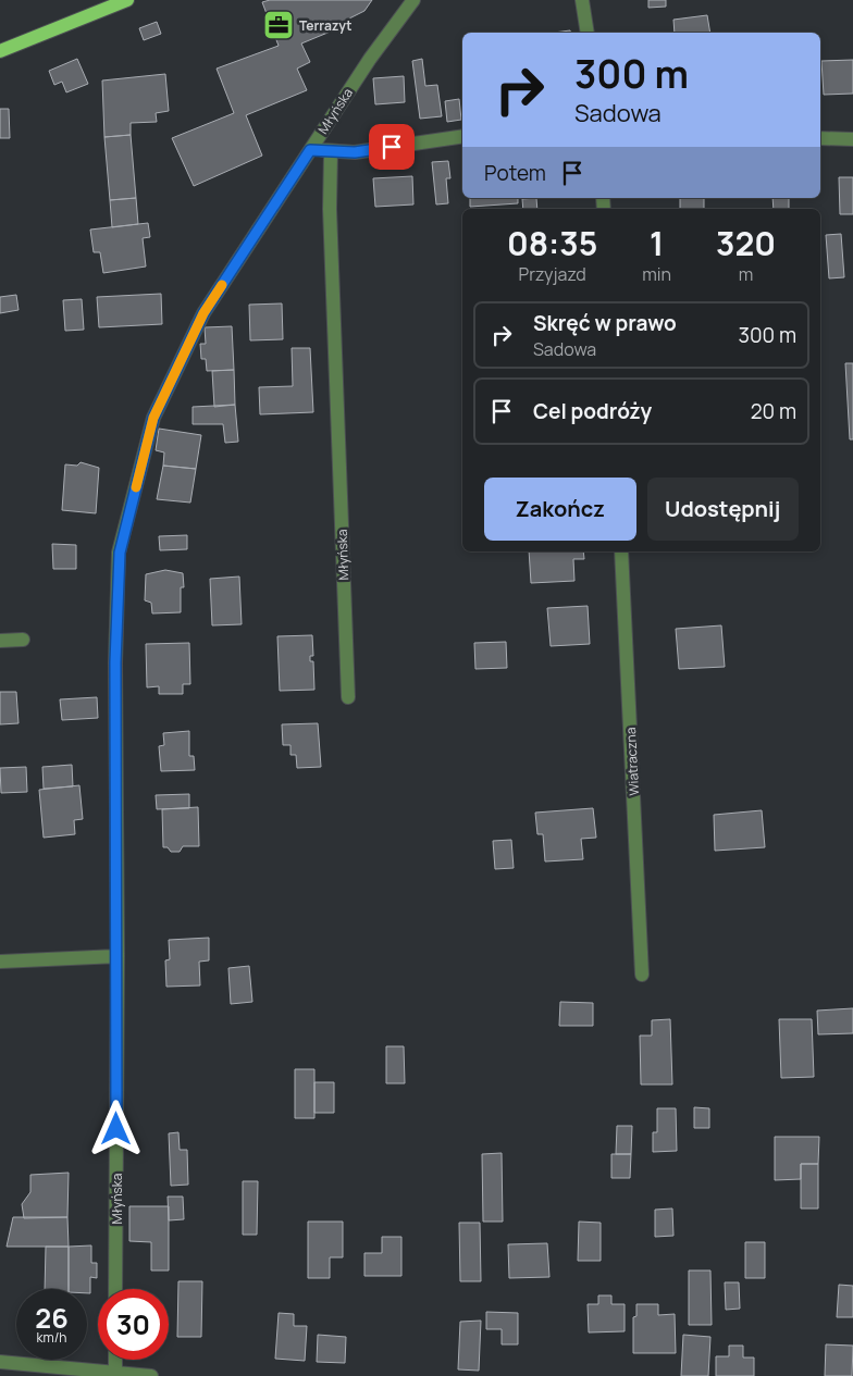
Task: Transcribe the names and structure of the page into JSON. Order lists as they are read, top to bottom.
{
  "streets": {
    "street": ["Młyńska", "Wiatraczna"]
  },
  "places": {
    "office": ["Terrazyt"]
  },
  "page": {
    "turn": ["300 m", "Sadowa"],
    "then": "Potem",
    "eta": [
      "08:35",
      "Przyjazd",
      "1",
      "min",
      "320",
      "m"
    ],
    "list": [
      {
        "name": "Skręć w prawo",
        "note": "Sadowa",
        "value": "300 m"
      },
      {
        "name": "Cel podróży",
        "value": "20 m"
      }
    ],
    "buttons": ["Zakończ", "Udostępnij"],
    "speed": "26 km/h",
    "limit": "30"
  }
}
